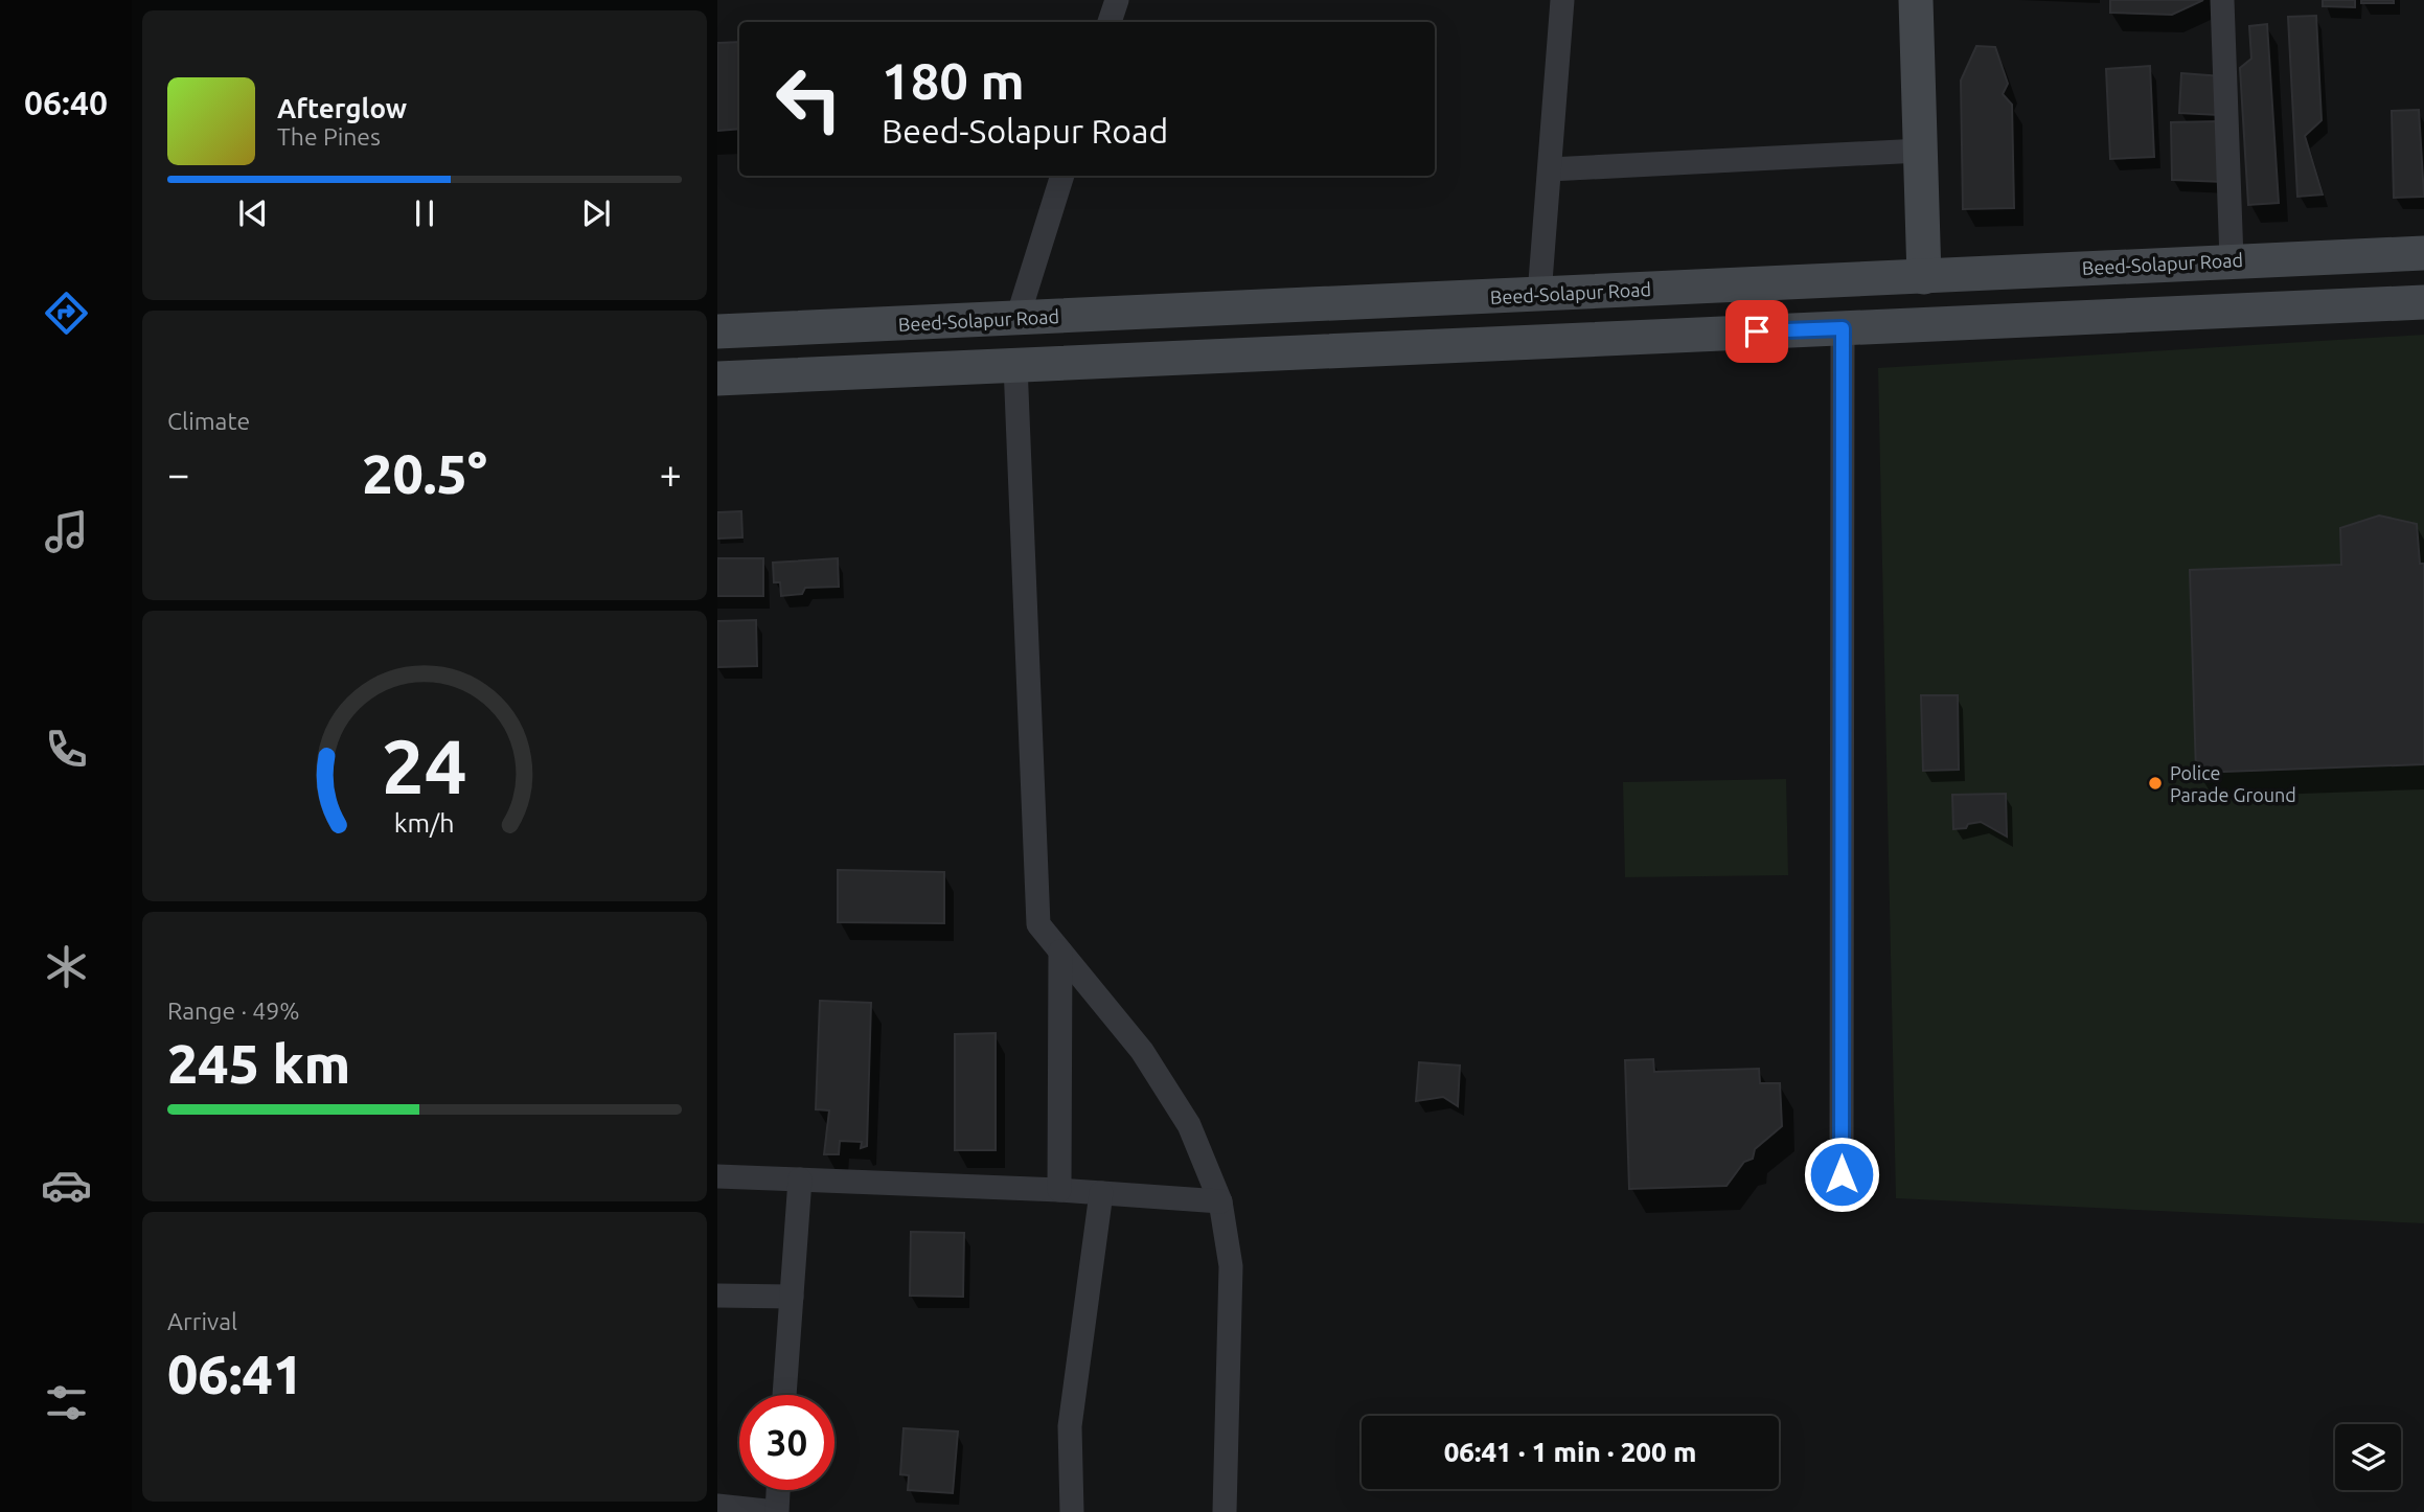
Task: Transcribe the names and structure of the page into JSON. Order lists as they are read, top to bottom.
{
  "streets": {
    "main road": ["Beed-Solapur Road"]
  },
  "places": ["Police Parade Ground"],
  "page": {
    "tabs": "06:40",
    "turn": ["180 m", "Beed-Solapur Road"],
    "song": ["Afterglow", "The Pines"],
    "tile": [
      "Climate",
      ["Range · 49%", "245 km"],
      ["Arrival", "06:41"]
    ],
    "heat": ["−", "20.5°", "+"],
    "limit": "30",
    "trip": "06:41 · 1 min · 200 m",
    "gauge": ["24", "km/h"]
  }
}
